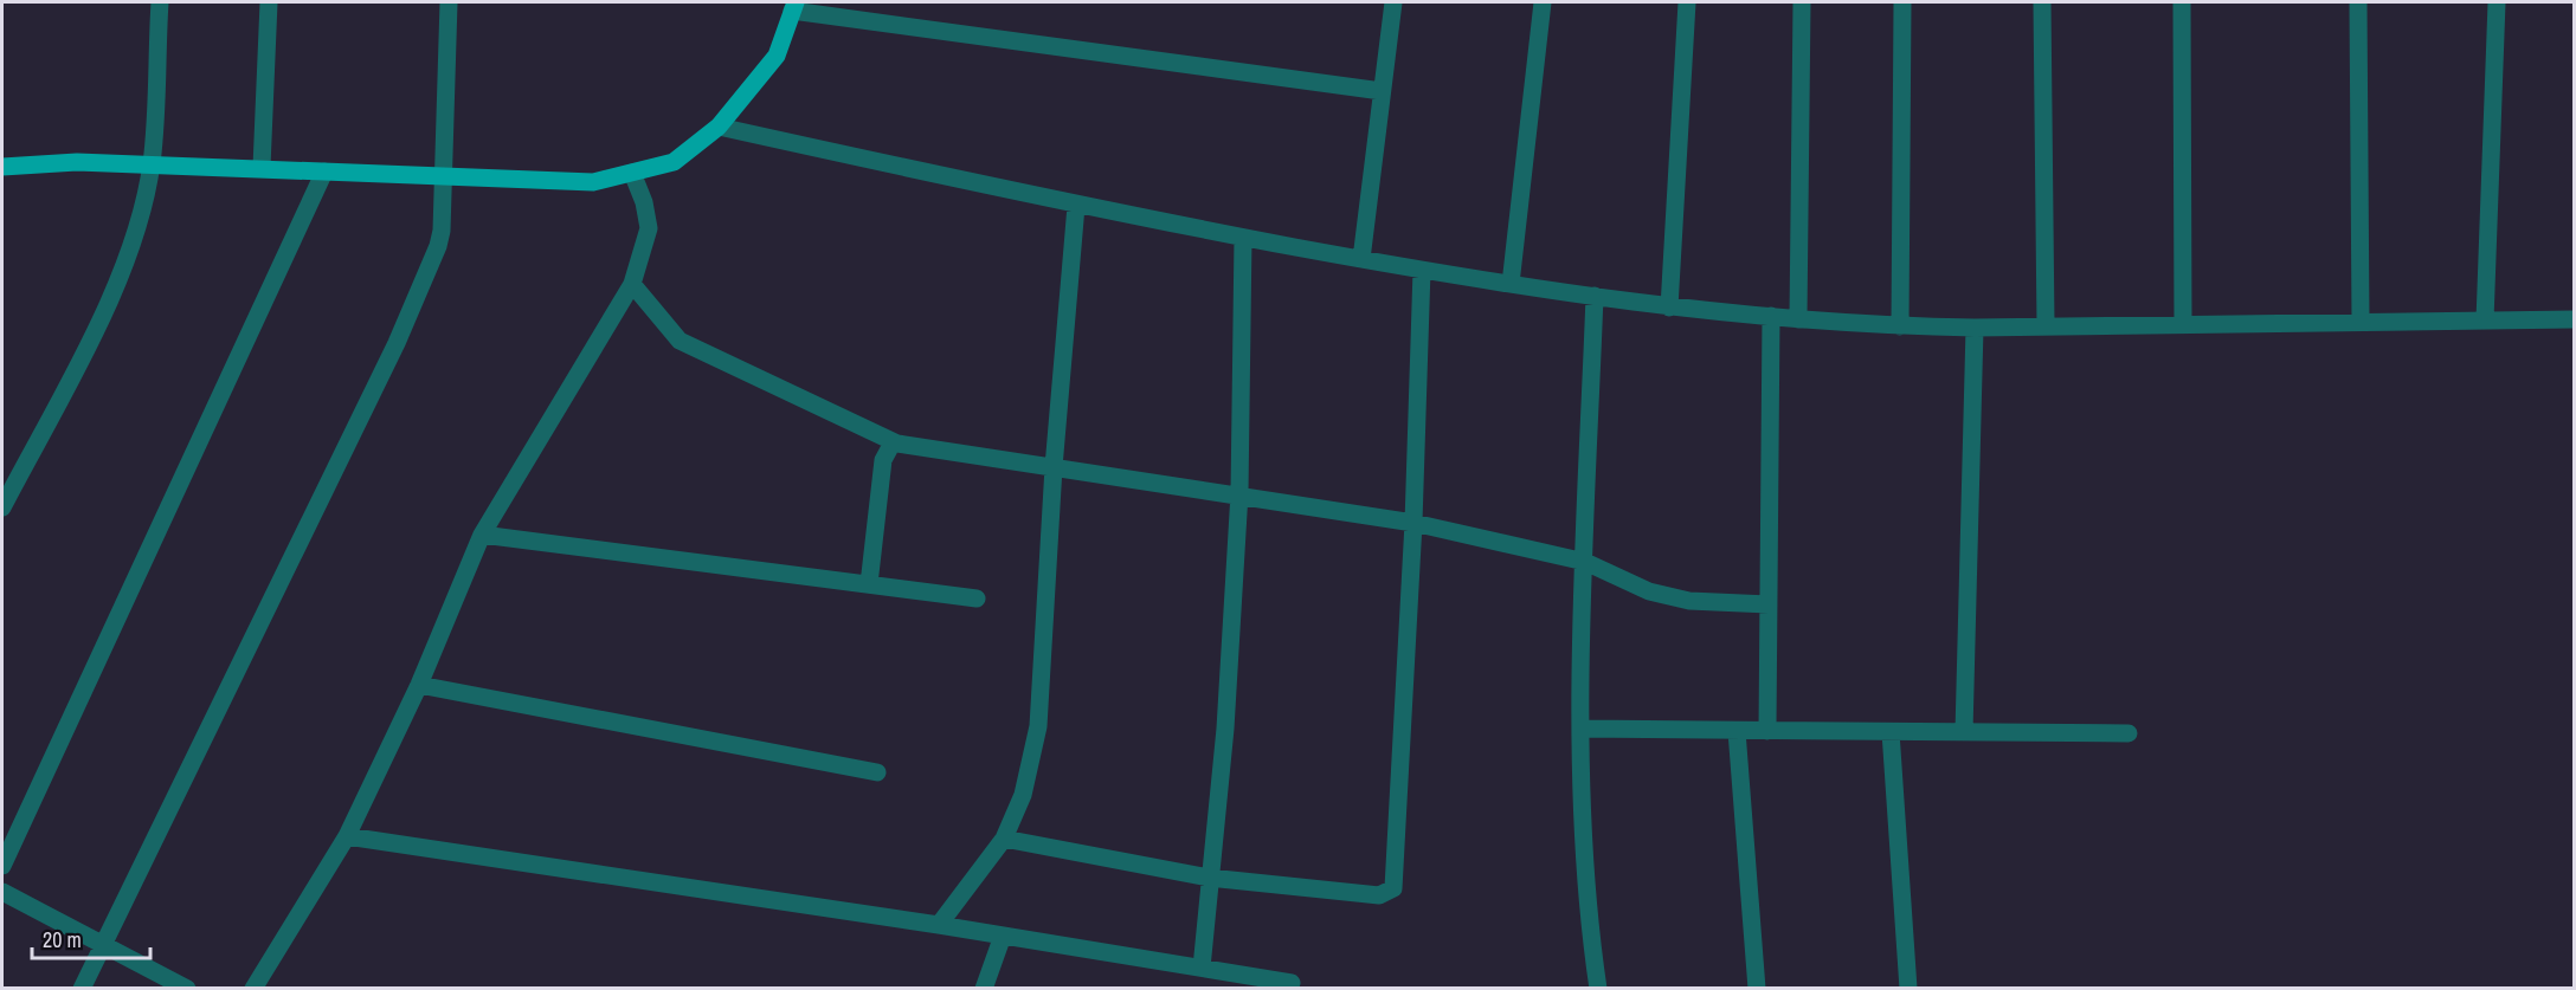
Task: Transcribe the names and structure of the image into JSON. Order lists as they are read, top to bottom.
{
  "scale_bar": "20 m"
}
